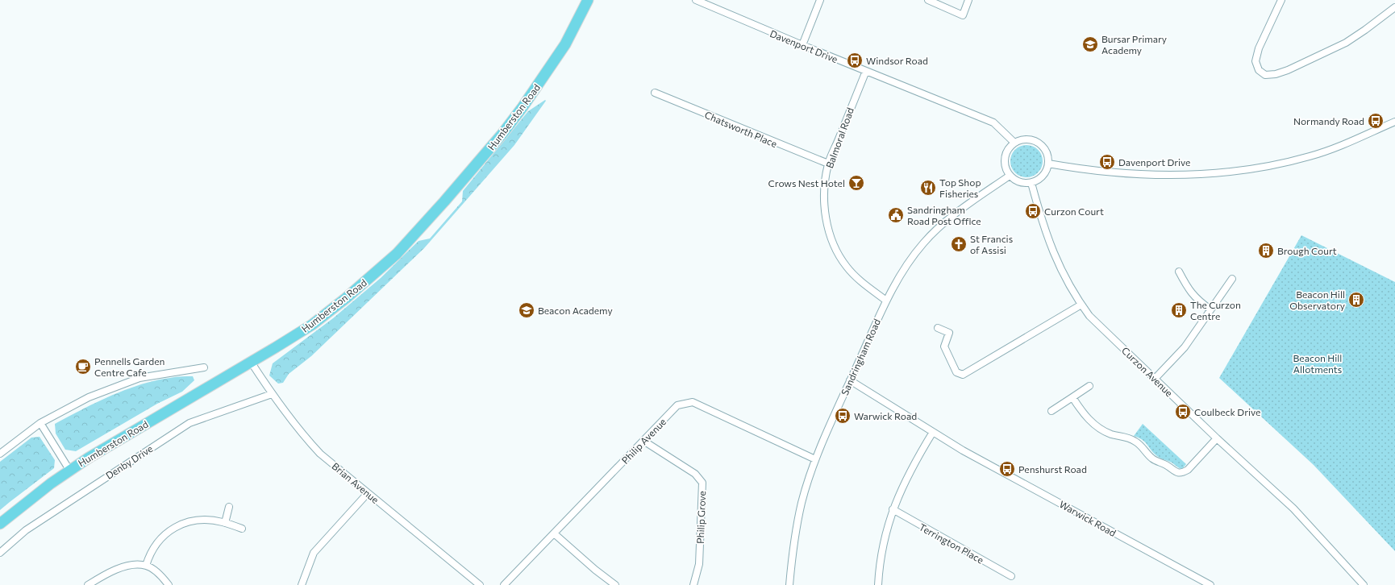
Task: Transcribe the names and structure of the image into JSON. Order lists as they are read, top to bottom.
{
  "streets": {
    "main road": ["Humberston Road"],
    "street": [
      "Davenport Drive",
      "Chatsworth Place",
      "Balmoral Road",
      "Sandringham Road",
      "Curzon Avenue",
      "Philip Avenue",
      "Denby Drive",
      "Brian Avenue",
      "Philip Grove",
      "Warwick Road",
      "Terrington Place"
    ]
  },
  "crossings": [
    ["Davenport Drive", "Balmoral Road"],
    ["Davenport Drive", "Sandringham Road"],
    ["Davenport Drive", "Curzon Avenue"],
    ["Humberston Road", "Brian Avenue"],
    ["Chatsworth Place", "Balmoral Road"],
    ["Balmoral Road", "Sandringham Road"],
    ["Sandringham Road", "Curzon Avenue"],
    ["Sandringham Road", "Philip Avenue"],
    ["Sandringham Road", "Warwick Road"],
    ["Philip Avenue", "Philip Grove"],
    ["Denby Drive", "Brian Avenue"]
  ],
  "parks": ["Beacon Hill Allotments"],
  "places": {
    "school or university": ["Bursar Primary Academy", "Beacon Academy"],
    "bus stop": [
      "Windsor Road",
      "Normandy Road",
      "Davenport Drive",
      "Curzon Court",
      "Coulbeck Drive",
      "Warwick Road",
      "Penshurst Road"
    ],
    "bar": ["Crows Nest Hotel"],
    "restaurant": ["Top Shop Fisheries"],
    "public building": ["Sandringham Road Post Office"],
    "church": ["St Francis of Assisi"],
    "building": ["Brough Court", "Beacon Hill Observatory", "The Curzon Centre"],
    "cafe": ["Pennells Garden Centre Cafe"]
  }
}
